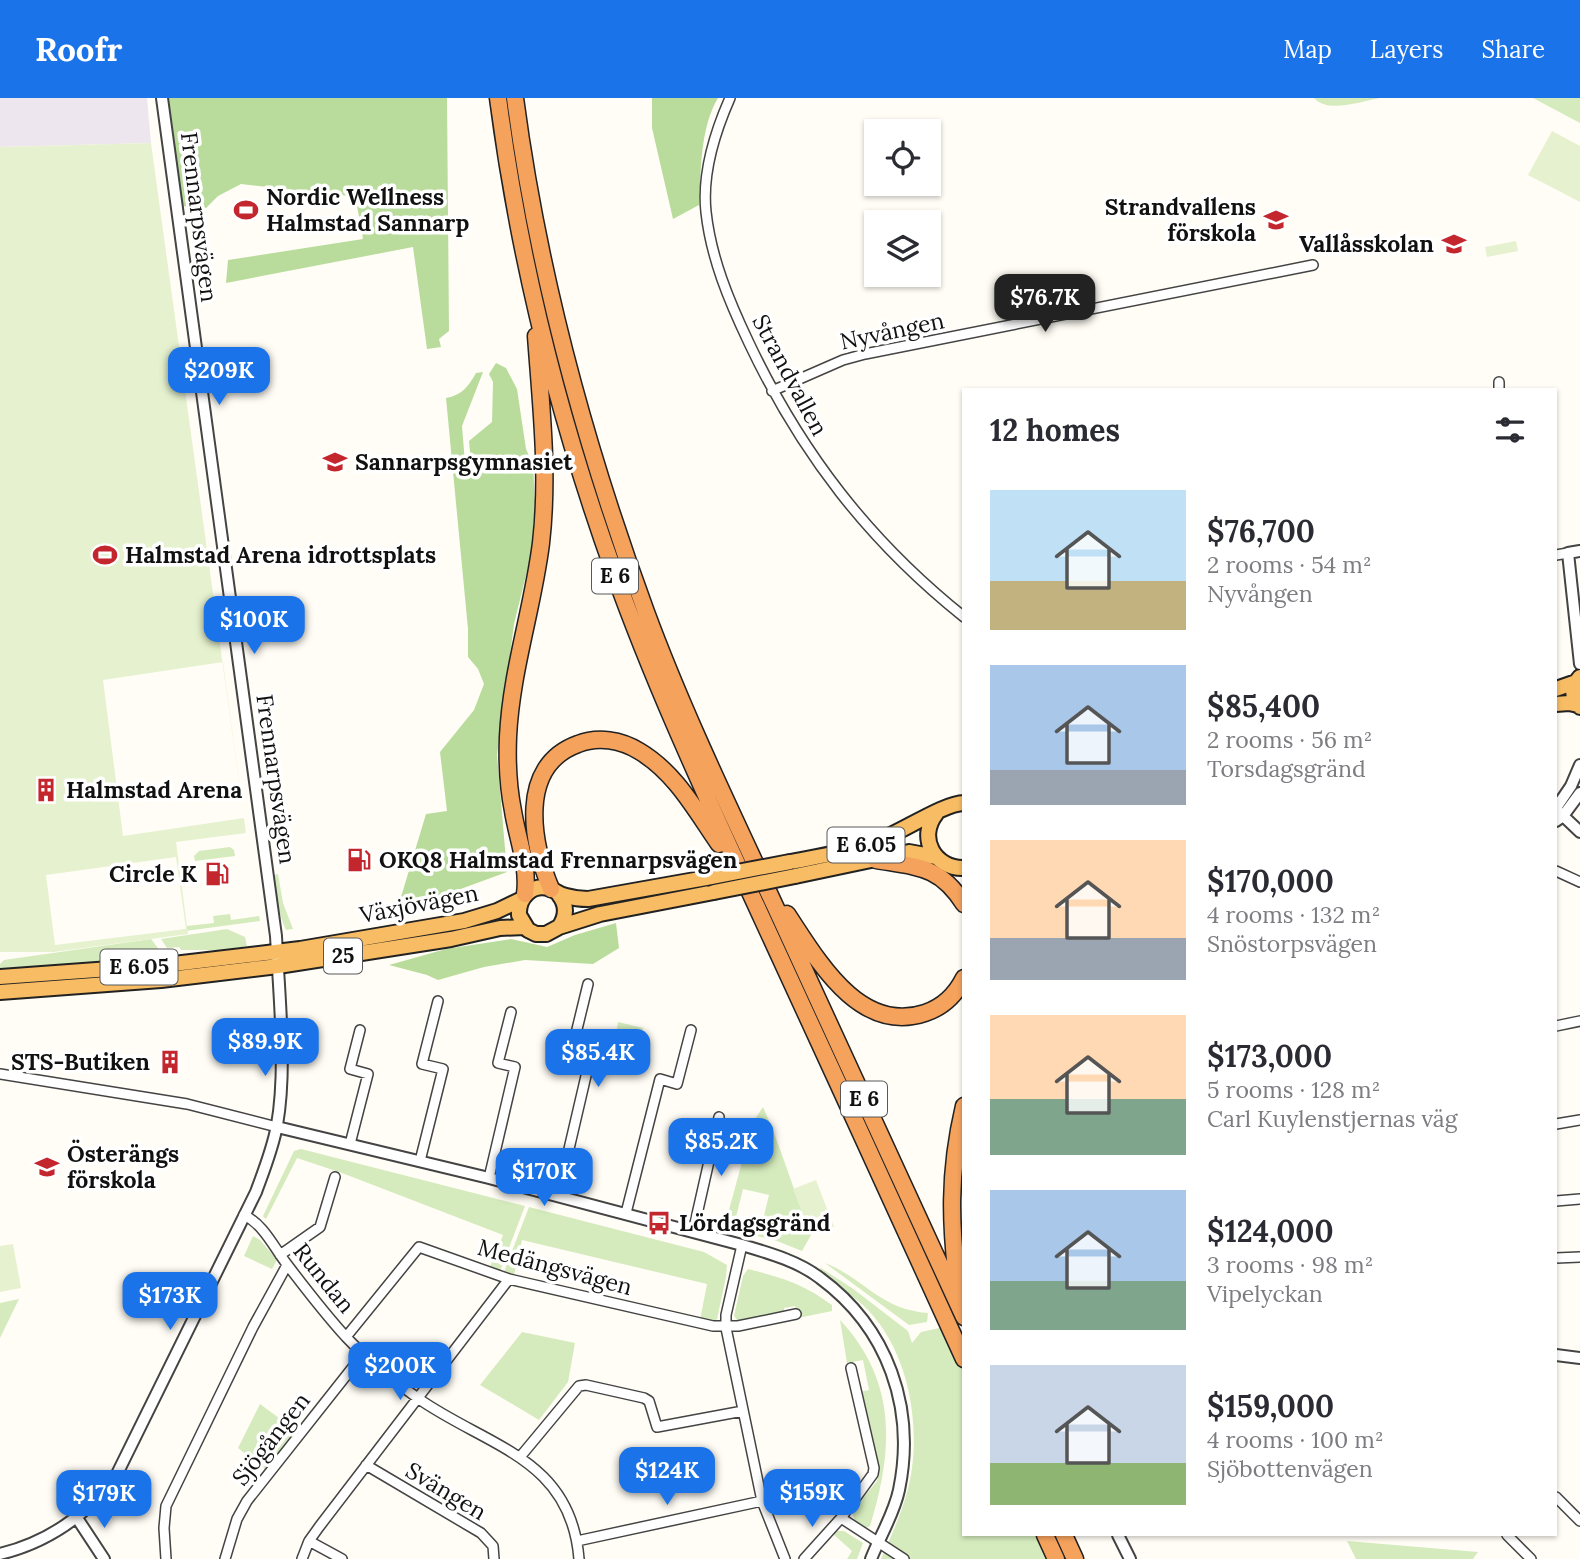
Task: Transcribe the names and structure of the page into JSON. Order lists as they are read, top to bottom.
{
  "streets": {
    "highway": [
      "E 6",
      "E 6.05",
      "Växjövägen",
      "25"
    ],
    "street": [
      "Frennarpsvägen",
      "Nyvången",
      "Strandvallen",
      "Medängsvägen",
      "Rundan",
      "Sjögången",
      "Svängen"
    ]
  },
  "crossings": [
    ["Frennarpsvägen", "Växjövägen"],
    ["Frennarpsvägen", "Rundan"],
    ["Nyvången", "Strandvallen"],
    ["Medängsvägen", "Rundan"],
    ["Rundan", "Sjögången"]
  ],
  "places": {
    "sports": ["Nordic Wellness Halmstad Sannarp", "Halmstad Arena idrottsplats"],
    "school or university": [
      "Strandvallens förskola",
      "Vallåsskolan",
      "Sannarpsgymnasiet",
      "Österängs förskola"
    ],
    "building": ["Halmstad Arena", "STS-Butiken"],
    "fuel station": ["OKQ8 Halmstad Frennarpsvägen", "Circle K"],
    "bus stop": ["Lördagsgränd"]
  },
  "page": {
    "header": "Roofr",
    "nav": ["Map", "Layers", "Share"],
    "price": [
      "$76.7K",
      "$209K",
      "$100K",
      "$89.9K",
      "$85.4K",
      "$85.2K",
      "$170K",
      "$173K",
      "$200K",
      "$124K",
      "$159K",
      "$179K"
    ],
    "heading": "12 homes",
    "list": [
      {
        "name": "$76,700",
        "note": "2 rooms · 54 m² · Nyvången"
      },
      {
        "name": "$85,400",
        "note": "2 rooms · 56 m² · Torsdagsgränd"
      },
      {
        "name": "$170,000",
        "note": "4 rooms · 132 m² · Snöstorpsvägen"
      },
      {
        "name": "$173,000",
        "note": "5 rooms · 128 m² · Carl Kuylenstjernas väg"
      },
      {
        "name": "$124,000",
        "note": "3 rooms · 98 m² · Vipelyckan"
      },
      {
        "name": "$159,000",
        "note": "4 rooms · 100 m² · Sjöbottenvägen"
      }
    ]
  }
}
